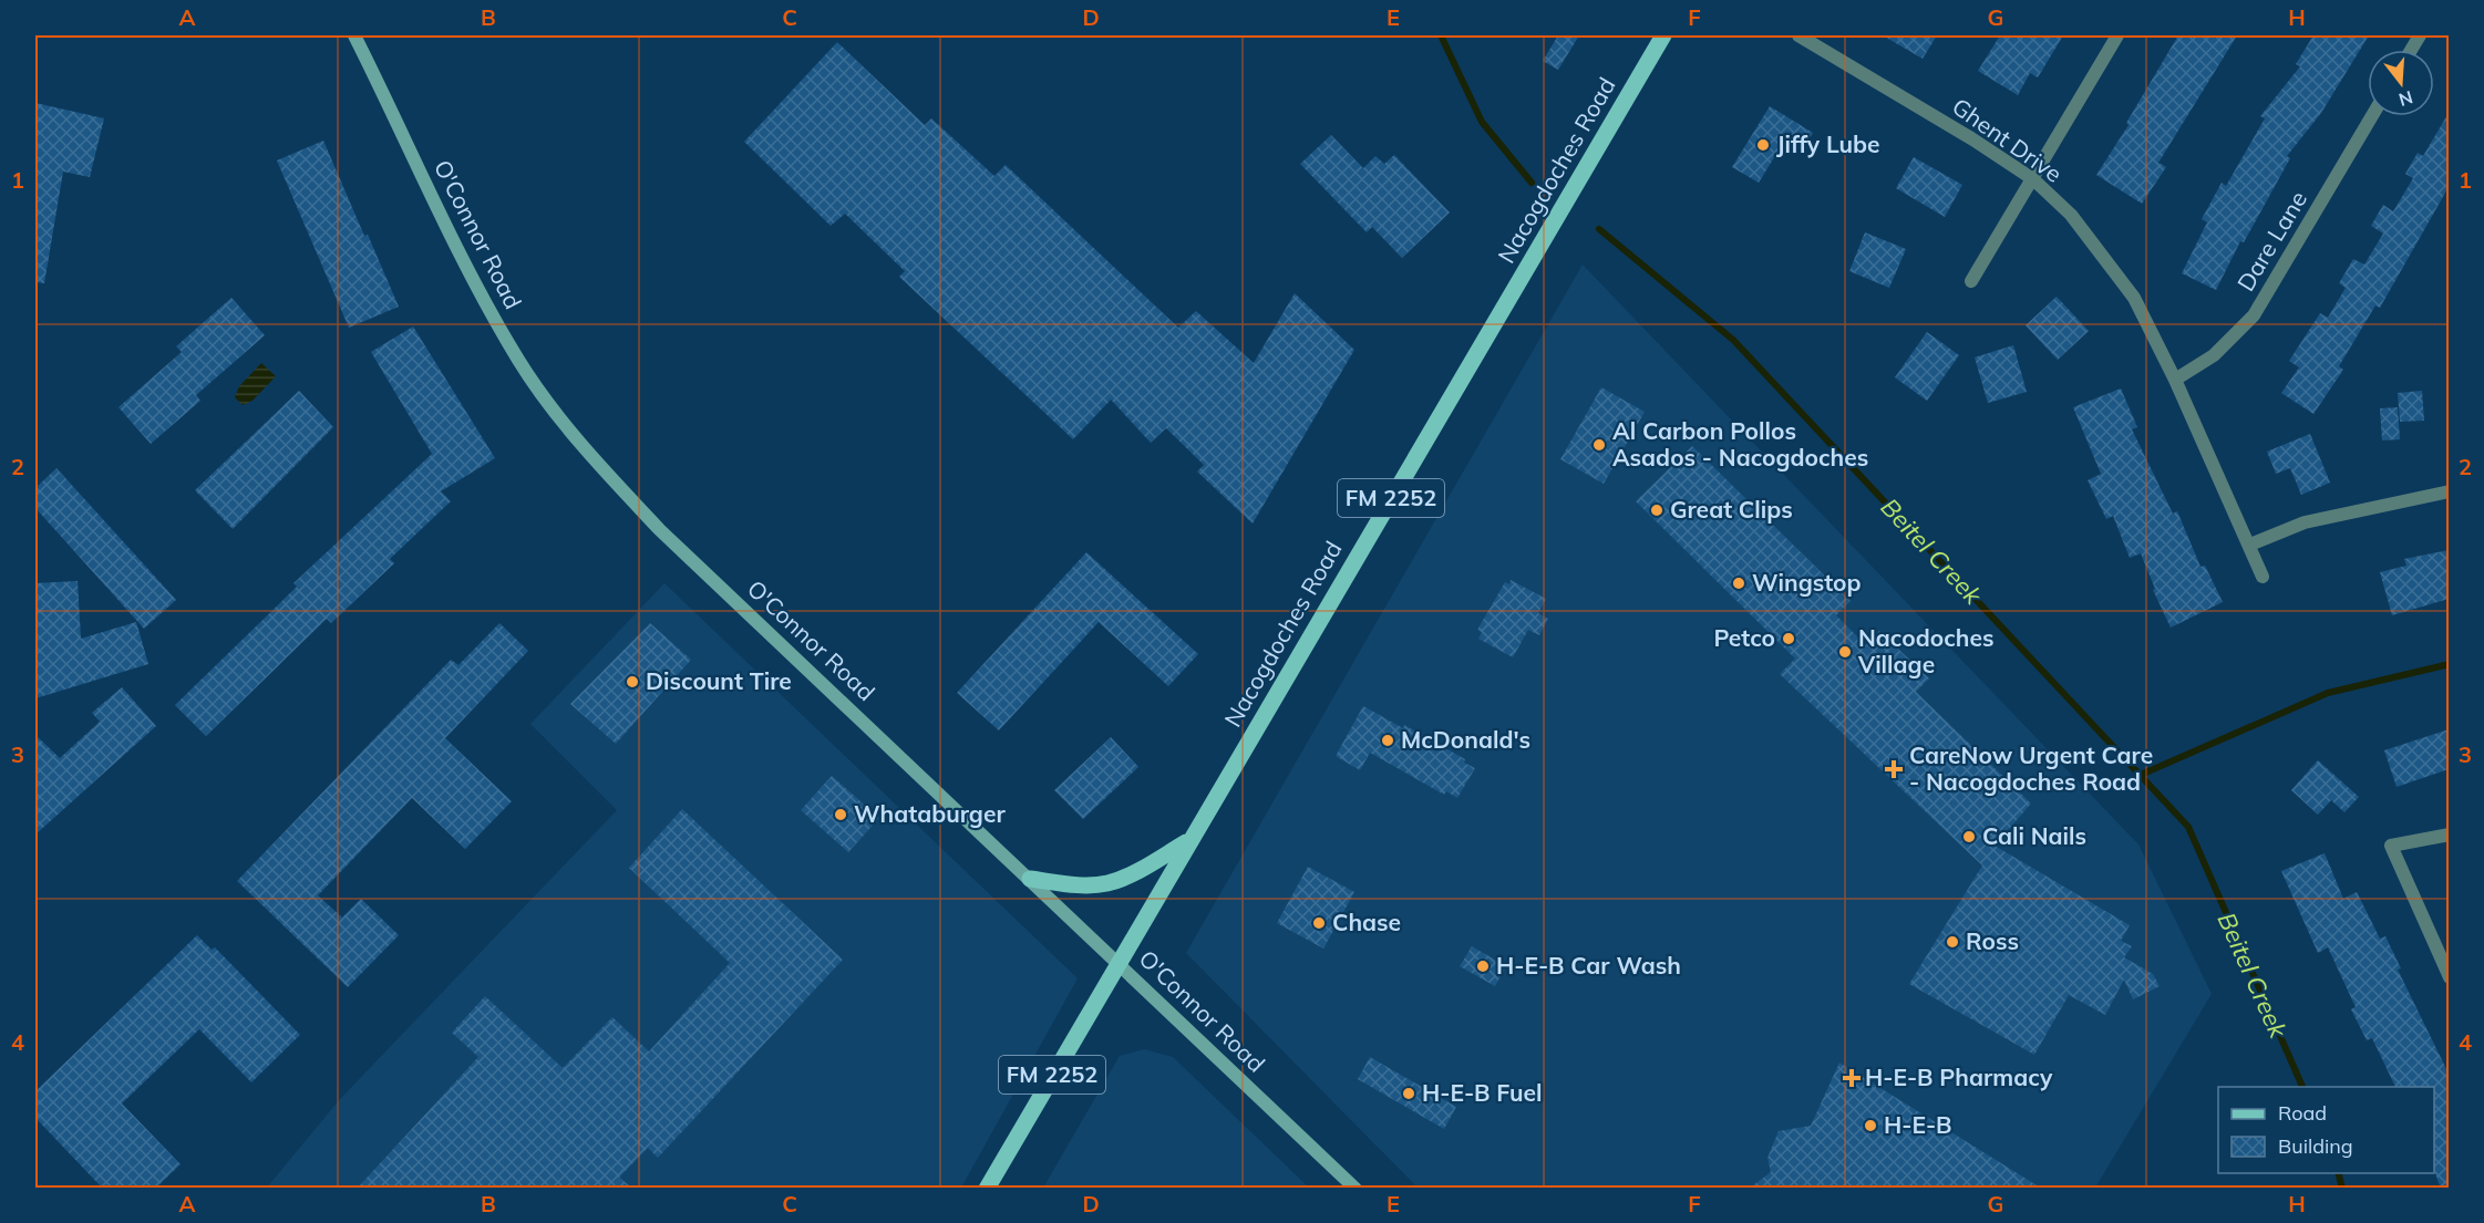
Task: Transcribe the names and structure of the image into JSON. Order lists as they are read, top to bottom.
{
  "streets": {
    "main road": ["Nacogdoches Road", "O'Connor Road", "FM 2252"],
    "street": ["Ghent Drive", "Dare Lane"]
  },
  "crossings": [
    ["Ghent Drive", "Dare Lane"],
    ["Nacogdoches Road", "O'Connor Road"]
  ],
  "water": ["Beitel Creek"],
  "places": {
    "other": [
      "Jiffy Lube",
      "Al Carbon Pollos Asados - Nacogdoches",
      "Great Clips",
      "Wingstop",
      "Petco",
      "Nacodoches Village",
      "Discount Tire",
      "McDonald's",
      "Whataburger",
      "Cali Nails",
      "Chase",
      "Ross",
      "H-E-B Car Wash",
      "H-E-B Fuel",
      "H-E-B"
    ],
    "health": ["CareNow Urgent Care - Nacogdoches Road", "H-E-B Pharmacy"]
  },
  "legend": ["Road", "Building"],
  "north": "bottom",
  "grid": {
    "columns": [
      "A",
      "B",
      "C",
      "D",
      "E",
      "F",
      "G",
      "H"
    ],
    "rows": [
      "1",
      "2",
      "3",
      "4"
    ]
  }
}
